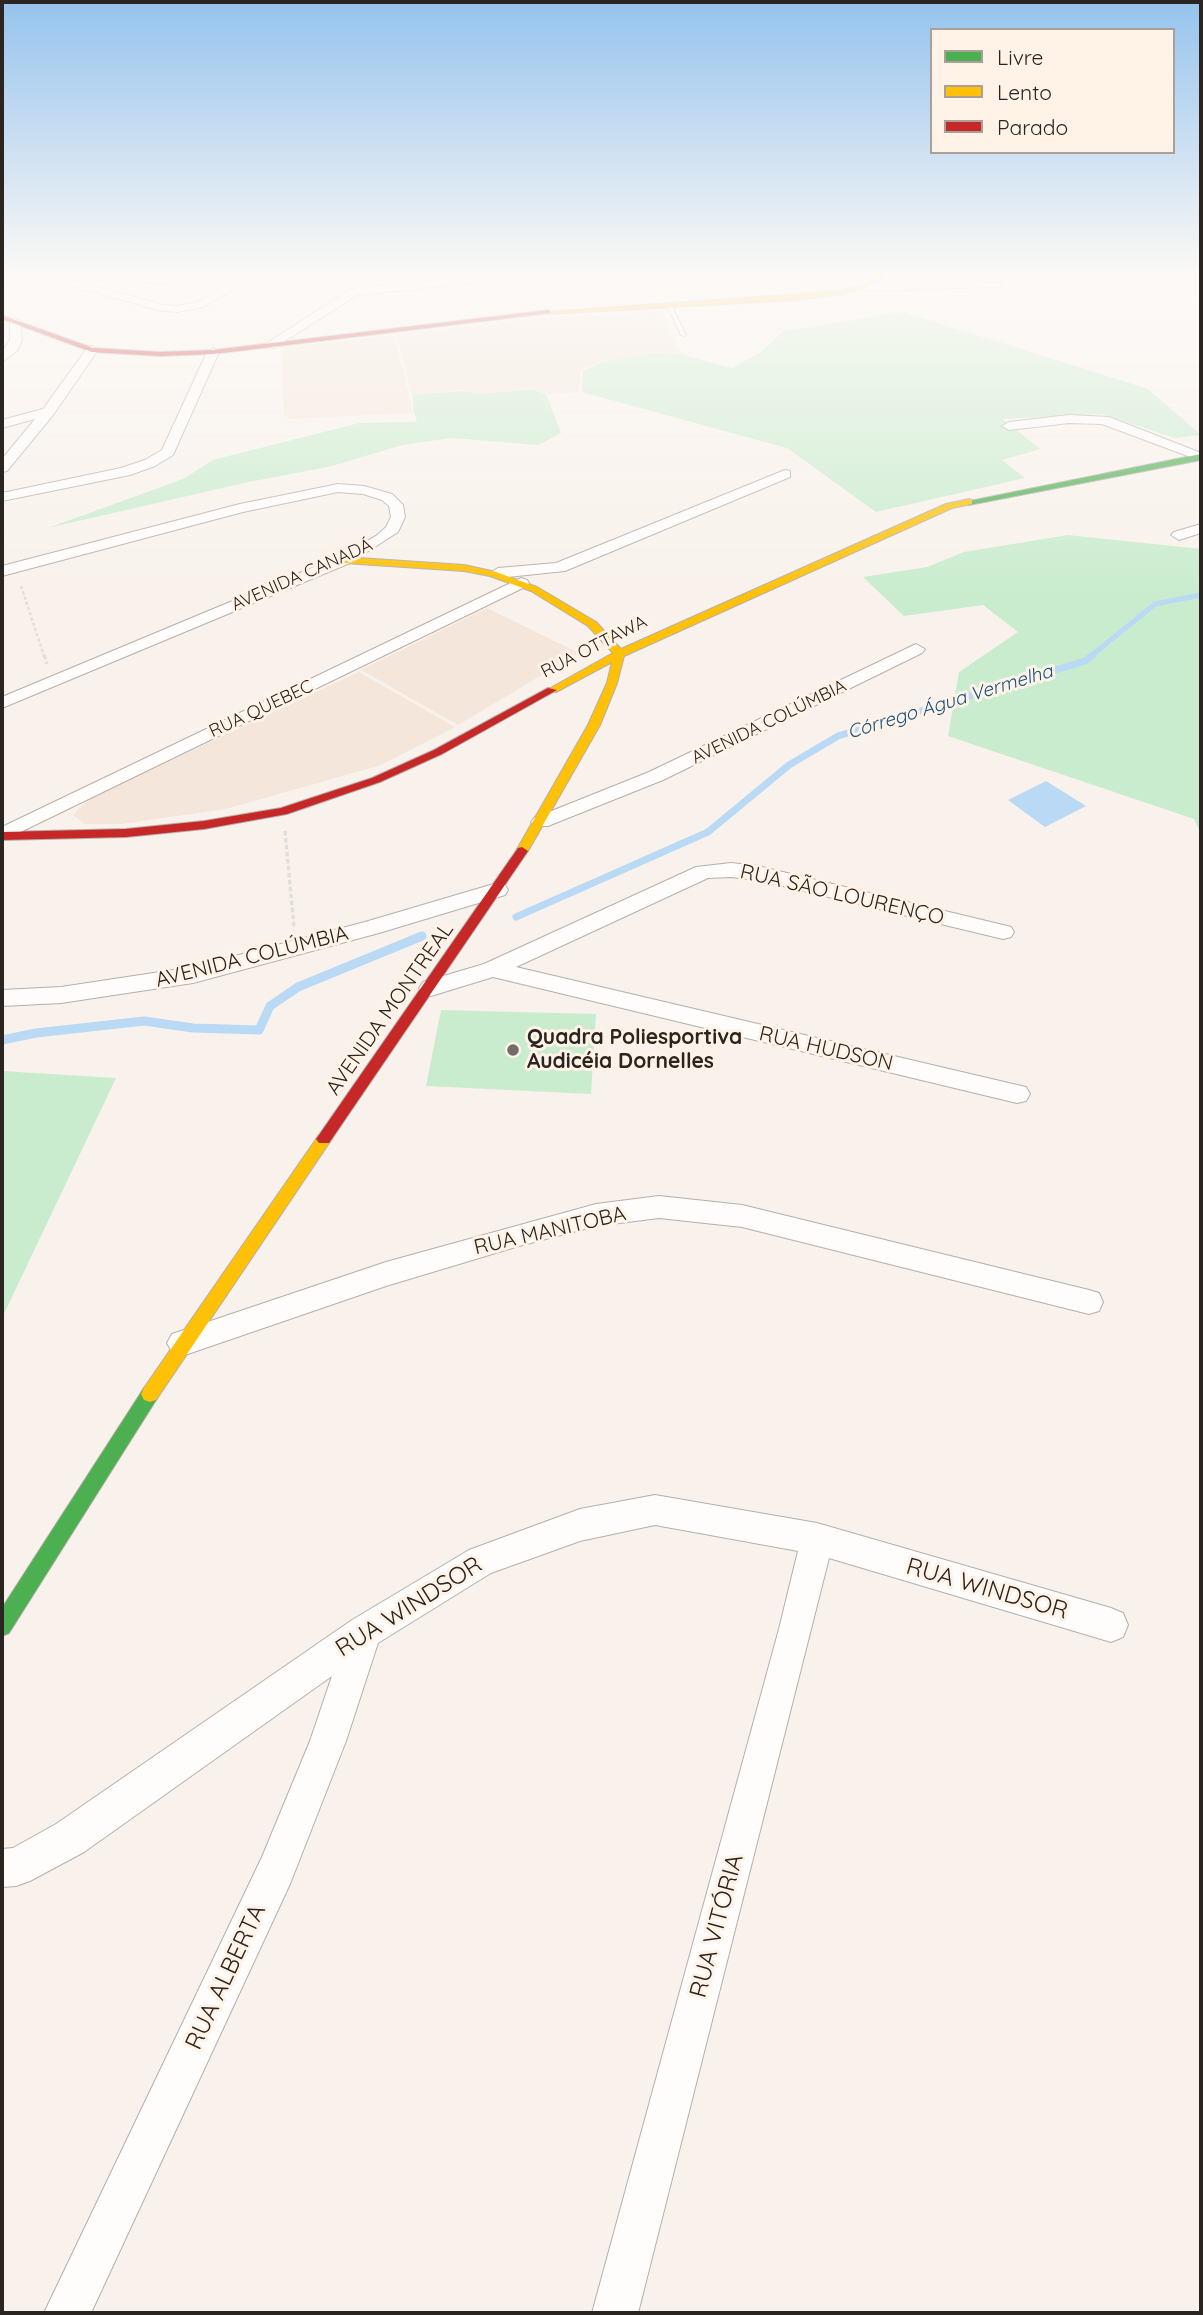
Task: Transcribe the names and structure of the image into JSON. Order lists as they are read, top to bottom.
{
  "streets": {
    "street": [
      "AVENIDA CANADÁ",
      "RUA OTTAWA",
      "RUA QUEBEC",
      "AVENIDA COLÚMBIA",
      "RUA SÃO LOURENÇO",
      "AVENIDA MONTREAL",
      "RUA HUDSON",
      "RUA MANITOBA",
      "RUA WINDSOR",
      "RUA VITÓRIA",
      "RUA ALBERTA"
    ]
  },
  "crossings": [
    ["RUA OTTAWA", "RUA QUEBEC"],
    ["RUA OTTAWA", "AVENIDA MONTREAL"],
    ["AVENIDA COLÚMBIA", "AVENIDA MONTREAL"],
    ["RUA SÃO LOURENÇO", "RUA HUDSON"],
    ["AVENIDA MONTREAL", "RUA MANITOBA"],
    ["RUA WINDSOR", "RUA VITÓRIA"],
    ["RUA WINDSOR", "RUA ALBERTA"]
  ],
  "water": ["Córrego Água Vermelha"],
  "places": ["Quadra Poliesportiva Audicéia Dornelles"],
  "legend": ["Livre", "Lento", "Parado"]
}
